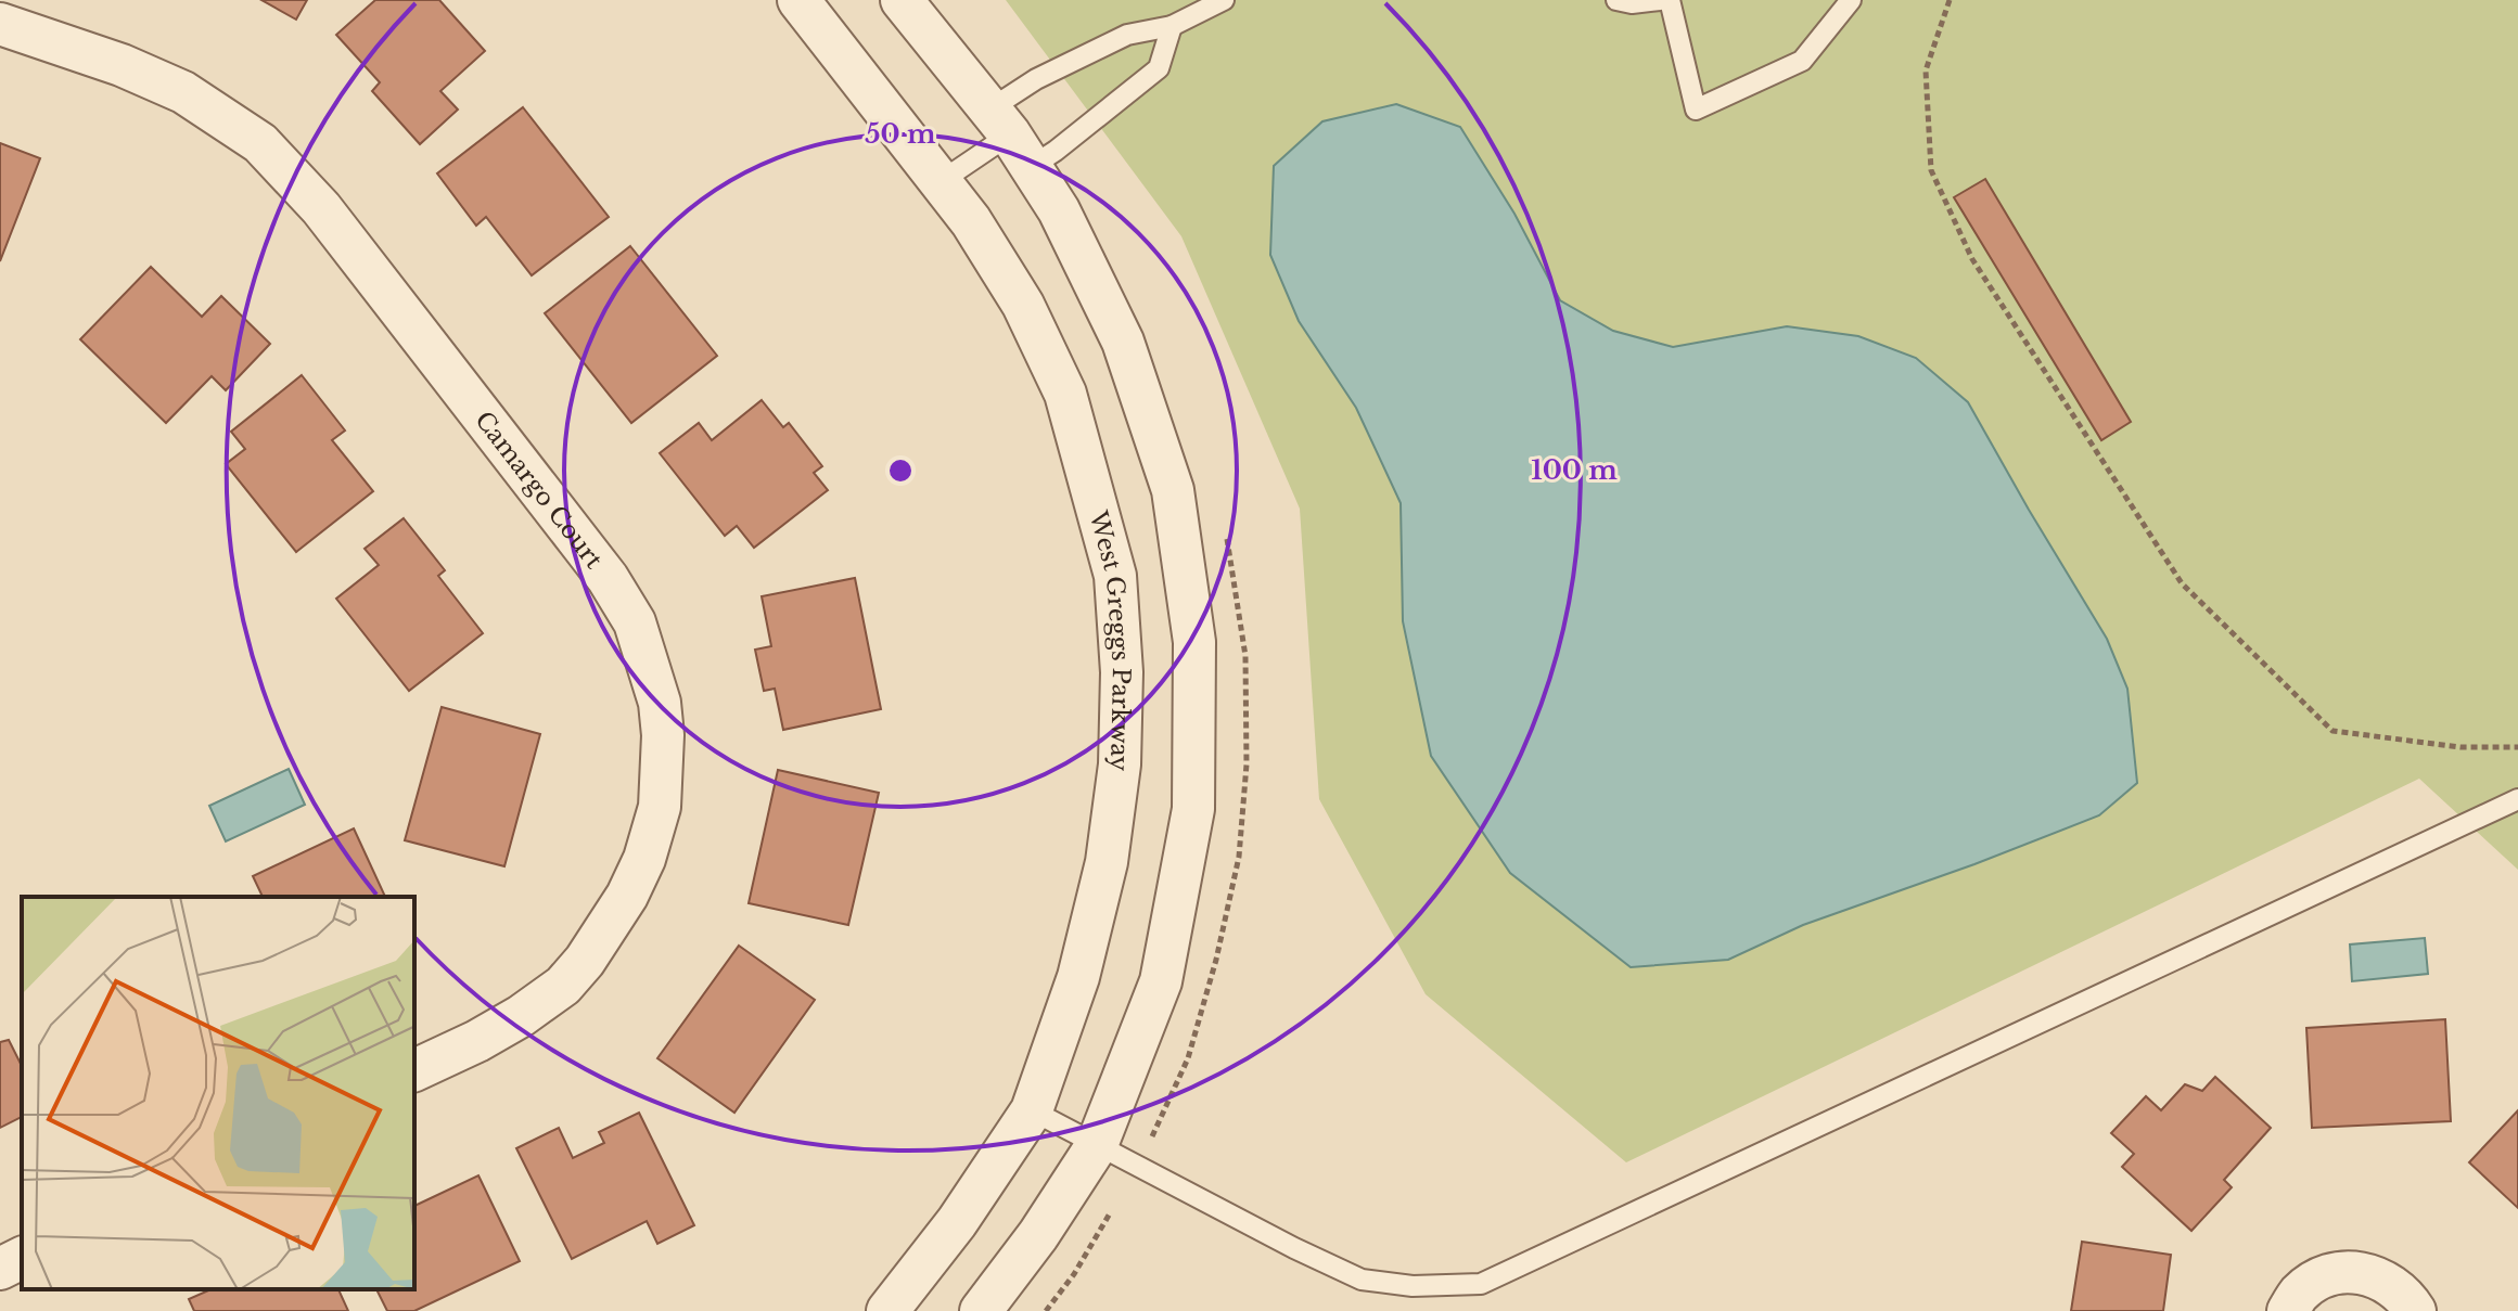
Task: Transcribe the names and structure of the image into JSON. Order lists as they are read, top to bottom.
{
  "streets": {
    "street": ["Camargo Court", "West Greggs Parkway"]
  },
  "rings": ["50 m", "100 m"]
}
